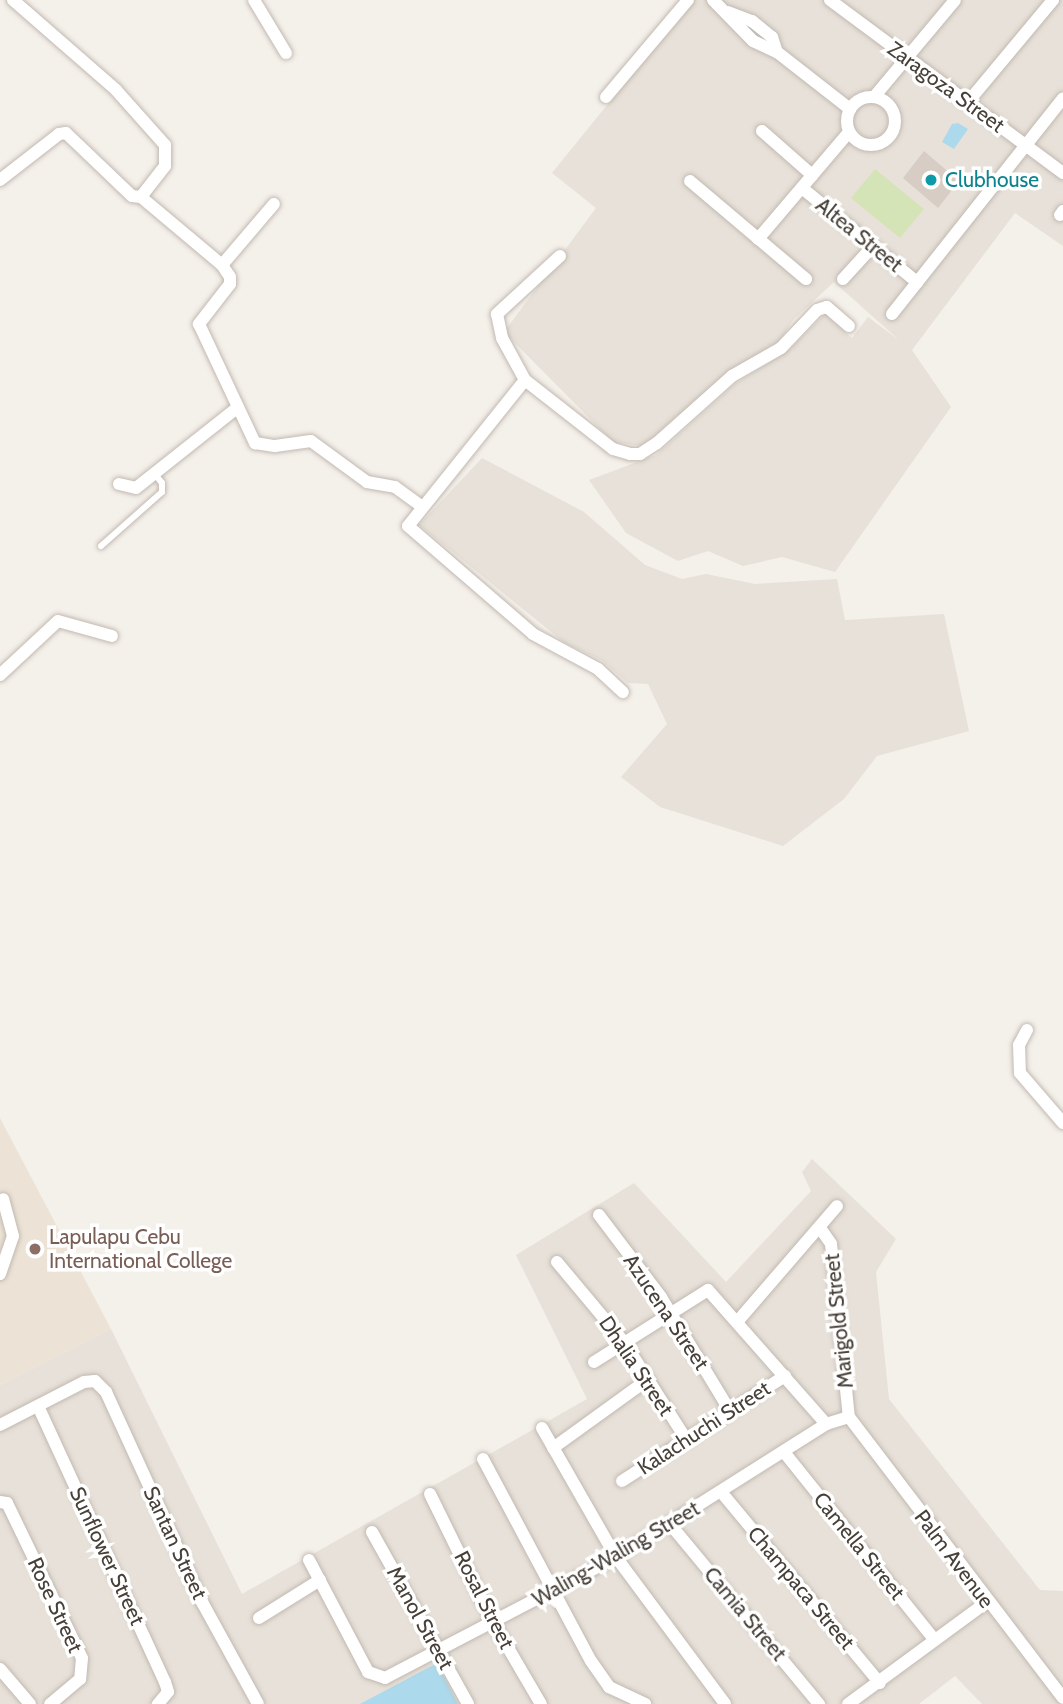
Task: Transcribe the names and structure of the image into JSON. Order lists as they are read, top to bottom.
{
  "streets": {
    "street": [
      "Zaragoza Street",
      "Altea Street",
      "Azucena Street",
      "Marigold Street",
      "Dhalia Street",
      "Kalachuchi Street",
      "Santan Street",
      "Camella Street",
      "Waling-Waling Street",
      "Sunflower Street",
      "Palm Avenue",
      "Champaca Street",
      "Rosal Street",
      "Rose Street",
      "Camia Street",
      "Manol Street"
    ]
  },
  "crossings": [
    ["Azucena Street", "Kalachuchi Street"],
    ["Marigold Street", "Waling-Waling Street"],
    ["Marigold Street", "Palm Avenue"],
    ["Dhalia Street", "Kalachuchi Street"],
    ["Santan Street", "Sunflower Street"],
    ["Camella Street", "Waling-Waling Street"],
    ["Waling-Waling Street", "Palm Avenue"],
    ["Waling-Waling Street", "Champaca Street"],
    ["Waling-Waling Street", "Rosal Street"],
    ["Waling-Waling Street", "Camia Street"],
    ["Waling-Waling Street", "Manol Street"]
  ],
  "places": ["Clubhouse", "Lapulapu Cebu International College"]
}
